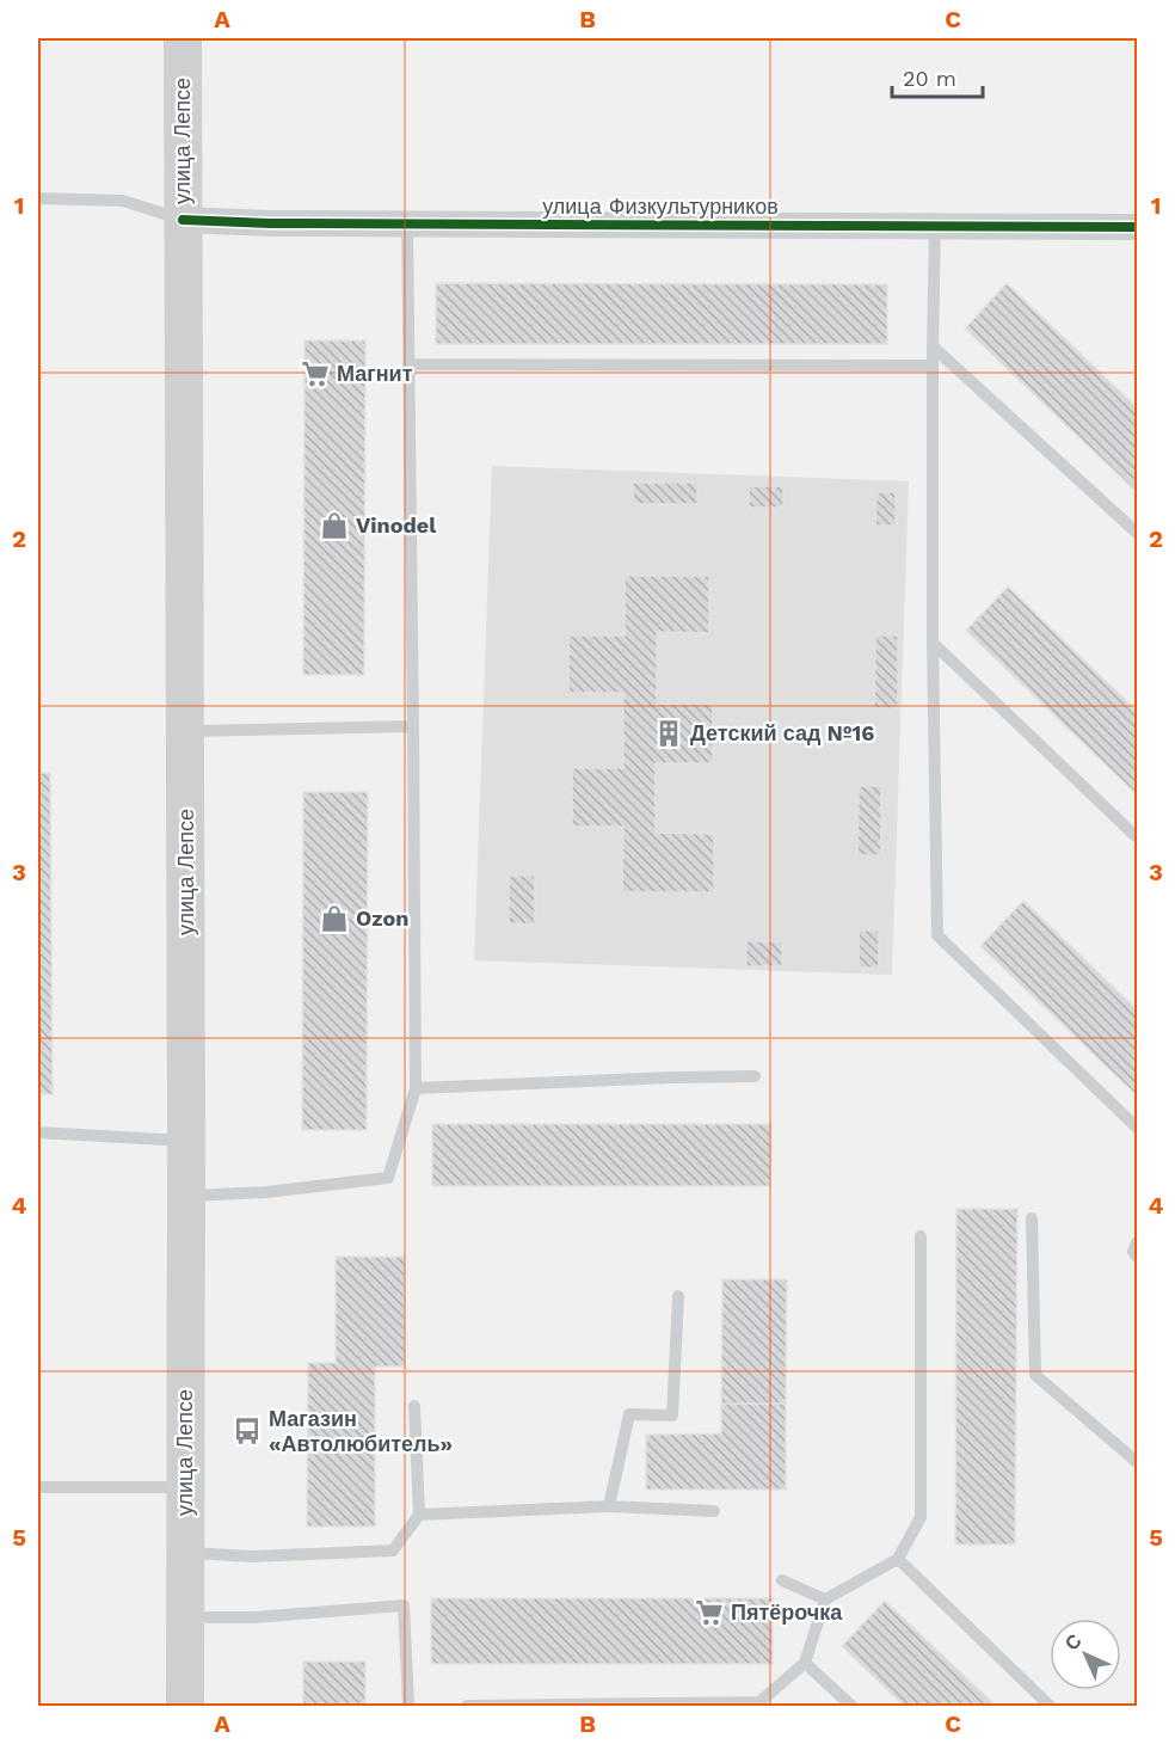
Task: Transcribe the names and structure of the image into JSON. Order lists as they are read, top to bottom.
{
  "streets": {
    "main road": ["улица Лепсе"],
    "street": ["улица Физкультурников"]
  },
  "crossings": [
    ["улица Лепсе", "улица Физкультурников"]
  ],
  "places": {
    "supermarket": ["Магнит", "Пятёрочка"],
    "shop": ["Vinodel", "Ozon"],
    "building": ["Детский сад №16"],
    "bus stop": ["Магазин «Автолюбитель»"]
  },
  "scale_bar": "20 m",
  "north": "top left",
  "grid": {
    "columns": ["A", "B", "C"],
    "rows": [
      "1",
      "2",
      "3",
      "4",
      "5"
    ]
  }
}
